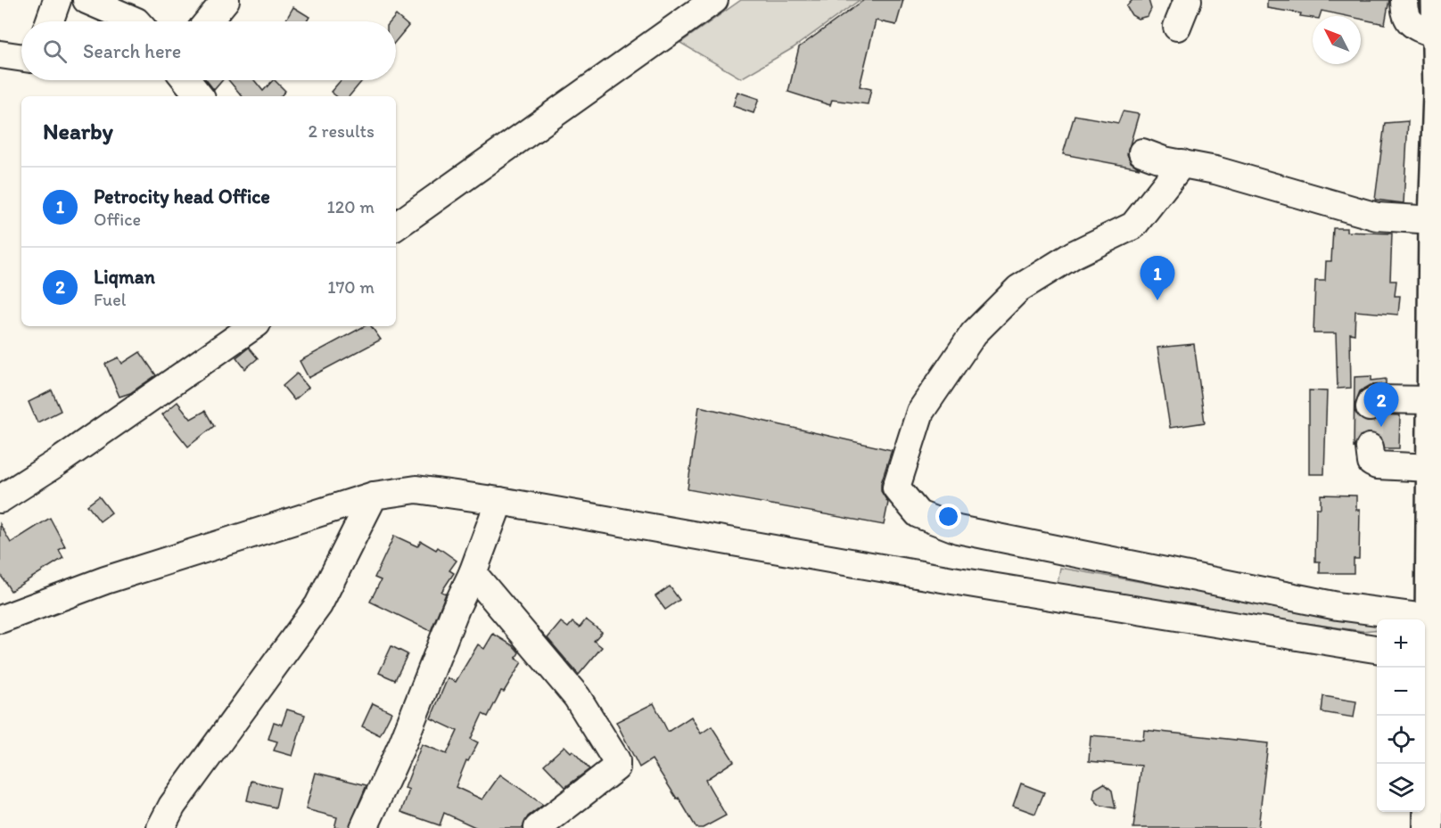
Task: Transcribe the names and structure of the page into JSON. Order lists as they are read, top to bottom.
{
  "north": "top left",
  "page": {
    "search": "Search here",
    "heading": ["Nearby", "2 results"],
    "list": [
      {
        "mark": "1",
        "name": "Petrocity head Office",
        "note": "Office",
        "value": "120 m"
      },
      {
        "mark": "2",
        "name": "Liqman",
        "note": "Fuel",
        "value": "170 m"
      }
    ],
    "pins": ["1", "2"],
    "map_buttons": ["+", "−"]
  }
}
